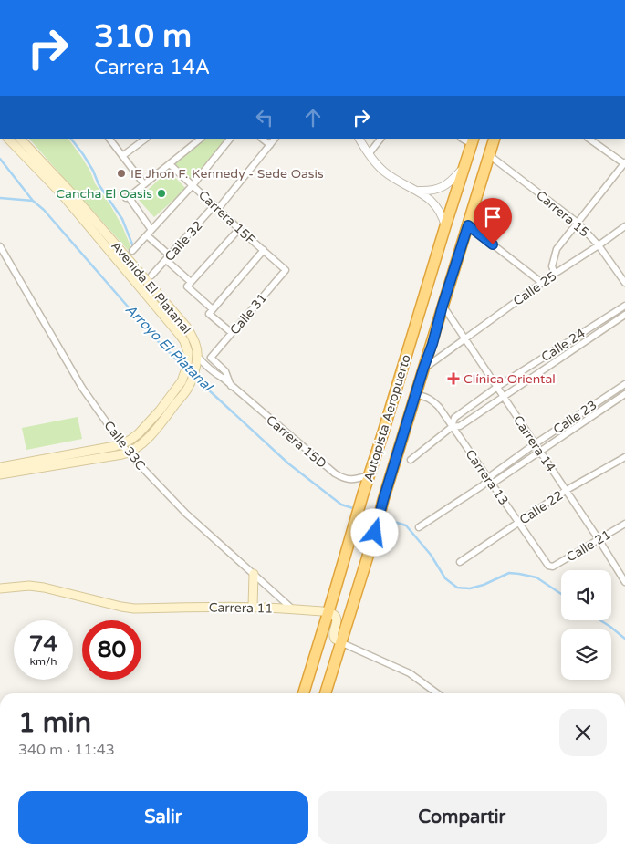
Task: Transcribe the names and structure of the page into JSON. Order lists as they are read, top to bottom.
{
  "streets": {
    "highway": ["Autopista Aeropuerto"],
    "main road": ["Avenida El Platanal", "Carrera 11"],
    "street": [
      "Carrera 15",
      "Carrera 15F",
      "Calle 32",
      "Calle 25",
      "Calle 31",
      "Calle 24",
      "Calle 23",
      "Carrera 15D",
      "Carrera 14",
      "Calle 33C",
      "Carrera 13",
      "Calle 22",
      "Calle 21"
    ]
  },
  "crossings": [
    ["Carrera 15", "Calle 25"],
    ["Carrera 15", "Autopista Aeropuerto"],
    ["Carrera 15F", "Calle 32"],
    ["Carrera 15F", "Calle 31"],
    ["Avenida El Platanal", "Carrera 15D"],
    ["Avenida El Platanal", "Calle 33C"],
    ["Calle 25", "Autopista Aeropuerto"],
    ["Calle 25", "Carrera 14"],
    ["Calle 31", "Carrera 15D"],
    ["Calle 24", "Carrera 14"],
    ["Calle 24", "Carrera 13"],
    ["Calle 23", "Carrera 14"],
    ["Calle 23", "Carrera 13"],
    ["Autopista Aeropuerto", "Carrera 15D"],
    ["Autopista Aeropuerto", "Carrera 14"],
    ["Autopista Aeropuerto", "Carrera 13"],
    ["Autopista Aeropuerto", "Carrera 11"],
    ["Carrera 14", "Calle 22"],
    ["Carrera 14", "Calle 21"],
    ["Calle 33C", "Carrera 11"],
    ["Carrera 13", "Calle 22"],
    ["Carrera 13", "Calle 21"]
  ],
  "water": ["Arroyo El Platanal"],
  "places": {
    "other": ["IE Jhon F. Kennedy - Sede Oasis", "Cancha El Oasis"],
    "health": ["Clínica Oriental"]
  },
  "page": {
    "turn": ["310 m", "Carrera 14A"],
    "speed": "74 km/h",
    "limit": "80",
    "heading": ["1 min", "340 m · 11:43"],
    "buttons": ["Salir", "Compartir"]
  }
}
